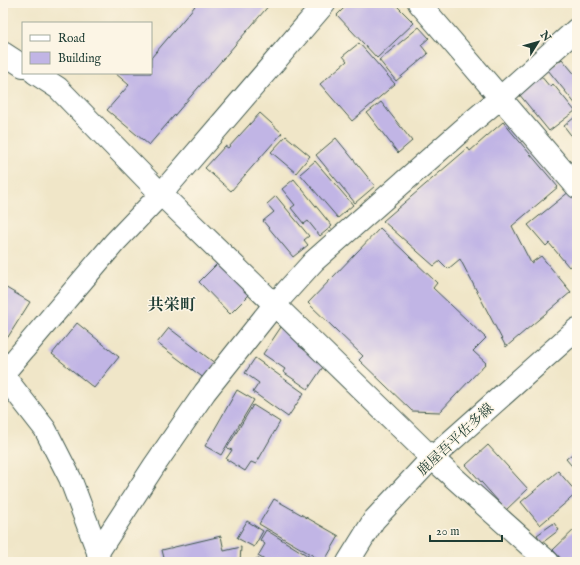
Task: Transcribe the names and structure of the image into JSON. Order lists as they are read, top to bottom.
{
  "streets": {
    "street": ["鹿屋吾平佐多線"]
  },
  "districts": ["共栄町"],
  "legend": ["Road", "Building"],
  "scale_bar": "20 m",
  "north": "top right"
}
